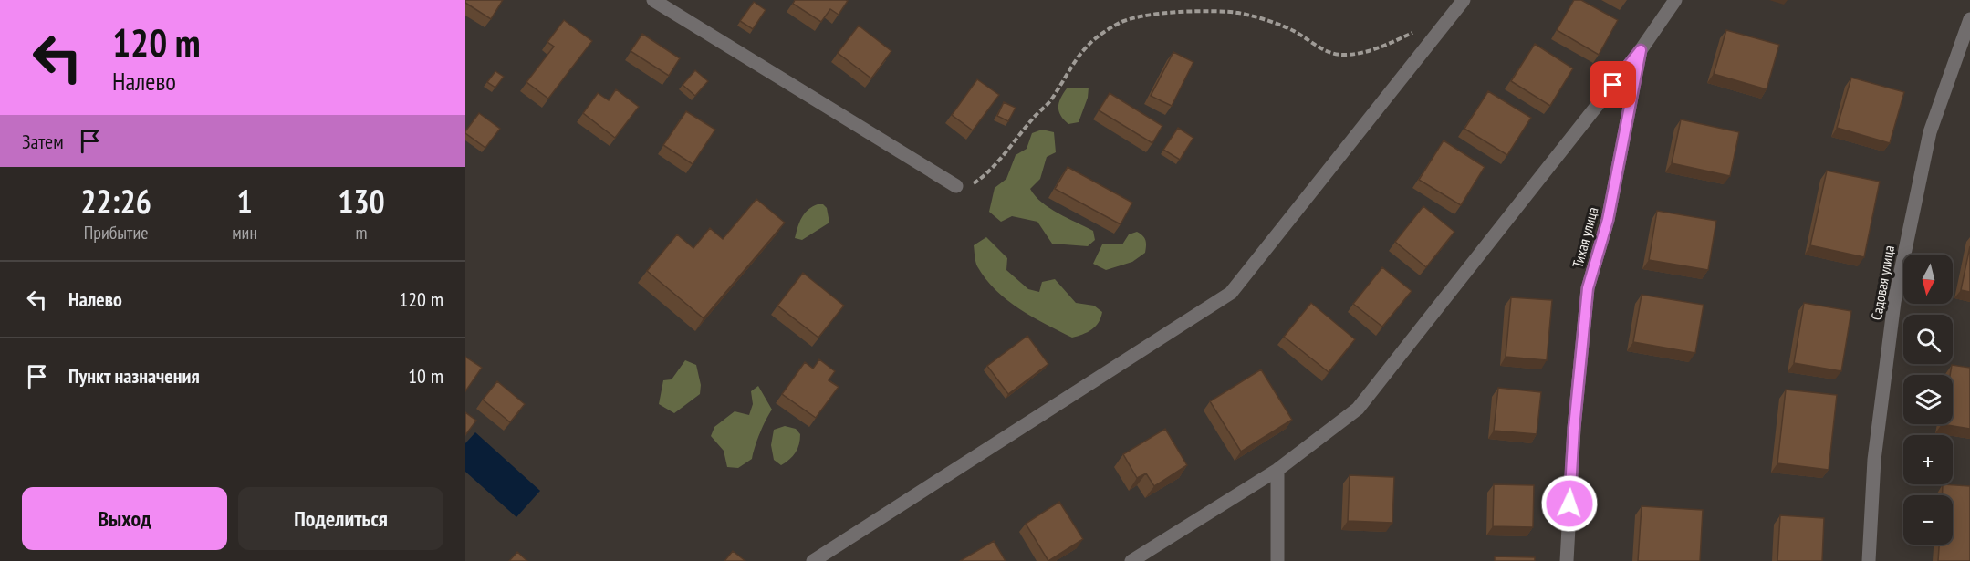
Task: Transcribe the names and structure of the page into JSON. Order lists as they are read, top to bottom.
{
  "streets": {
    "street": ["Тихая улица", "Садовая улица"]
  },
  "north": "bottom",
  "page": {
    "turn": ["120 m", "Налево"],
    "then": "Затем",
    "eta": [
      "22:26",
      "Прибытие",
      "1",
      "мин",
      "130",
      "m"
    ],
    "map_buttons": ["+", "−"],
    "list": [
      {
        "name": "Налево",
        "value": "120 m"
      },
      {
        "name": "Пункт назначения",
        "value": "10 m"
      }
    ],
    "buttons": ["Выход", "Поделиться"]
  }
}
